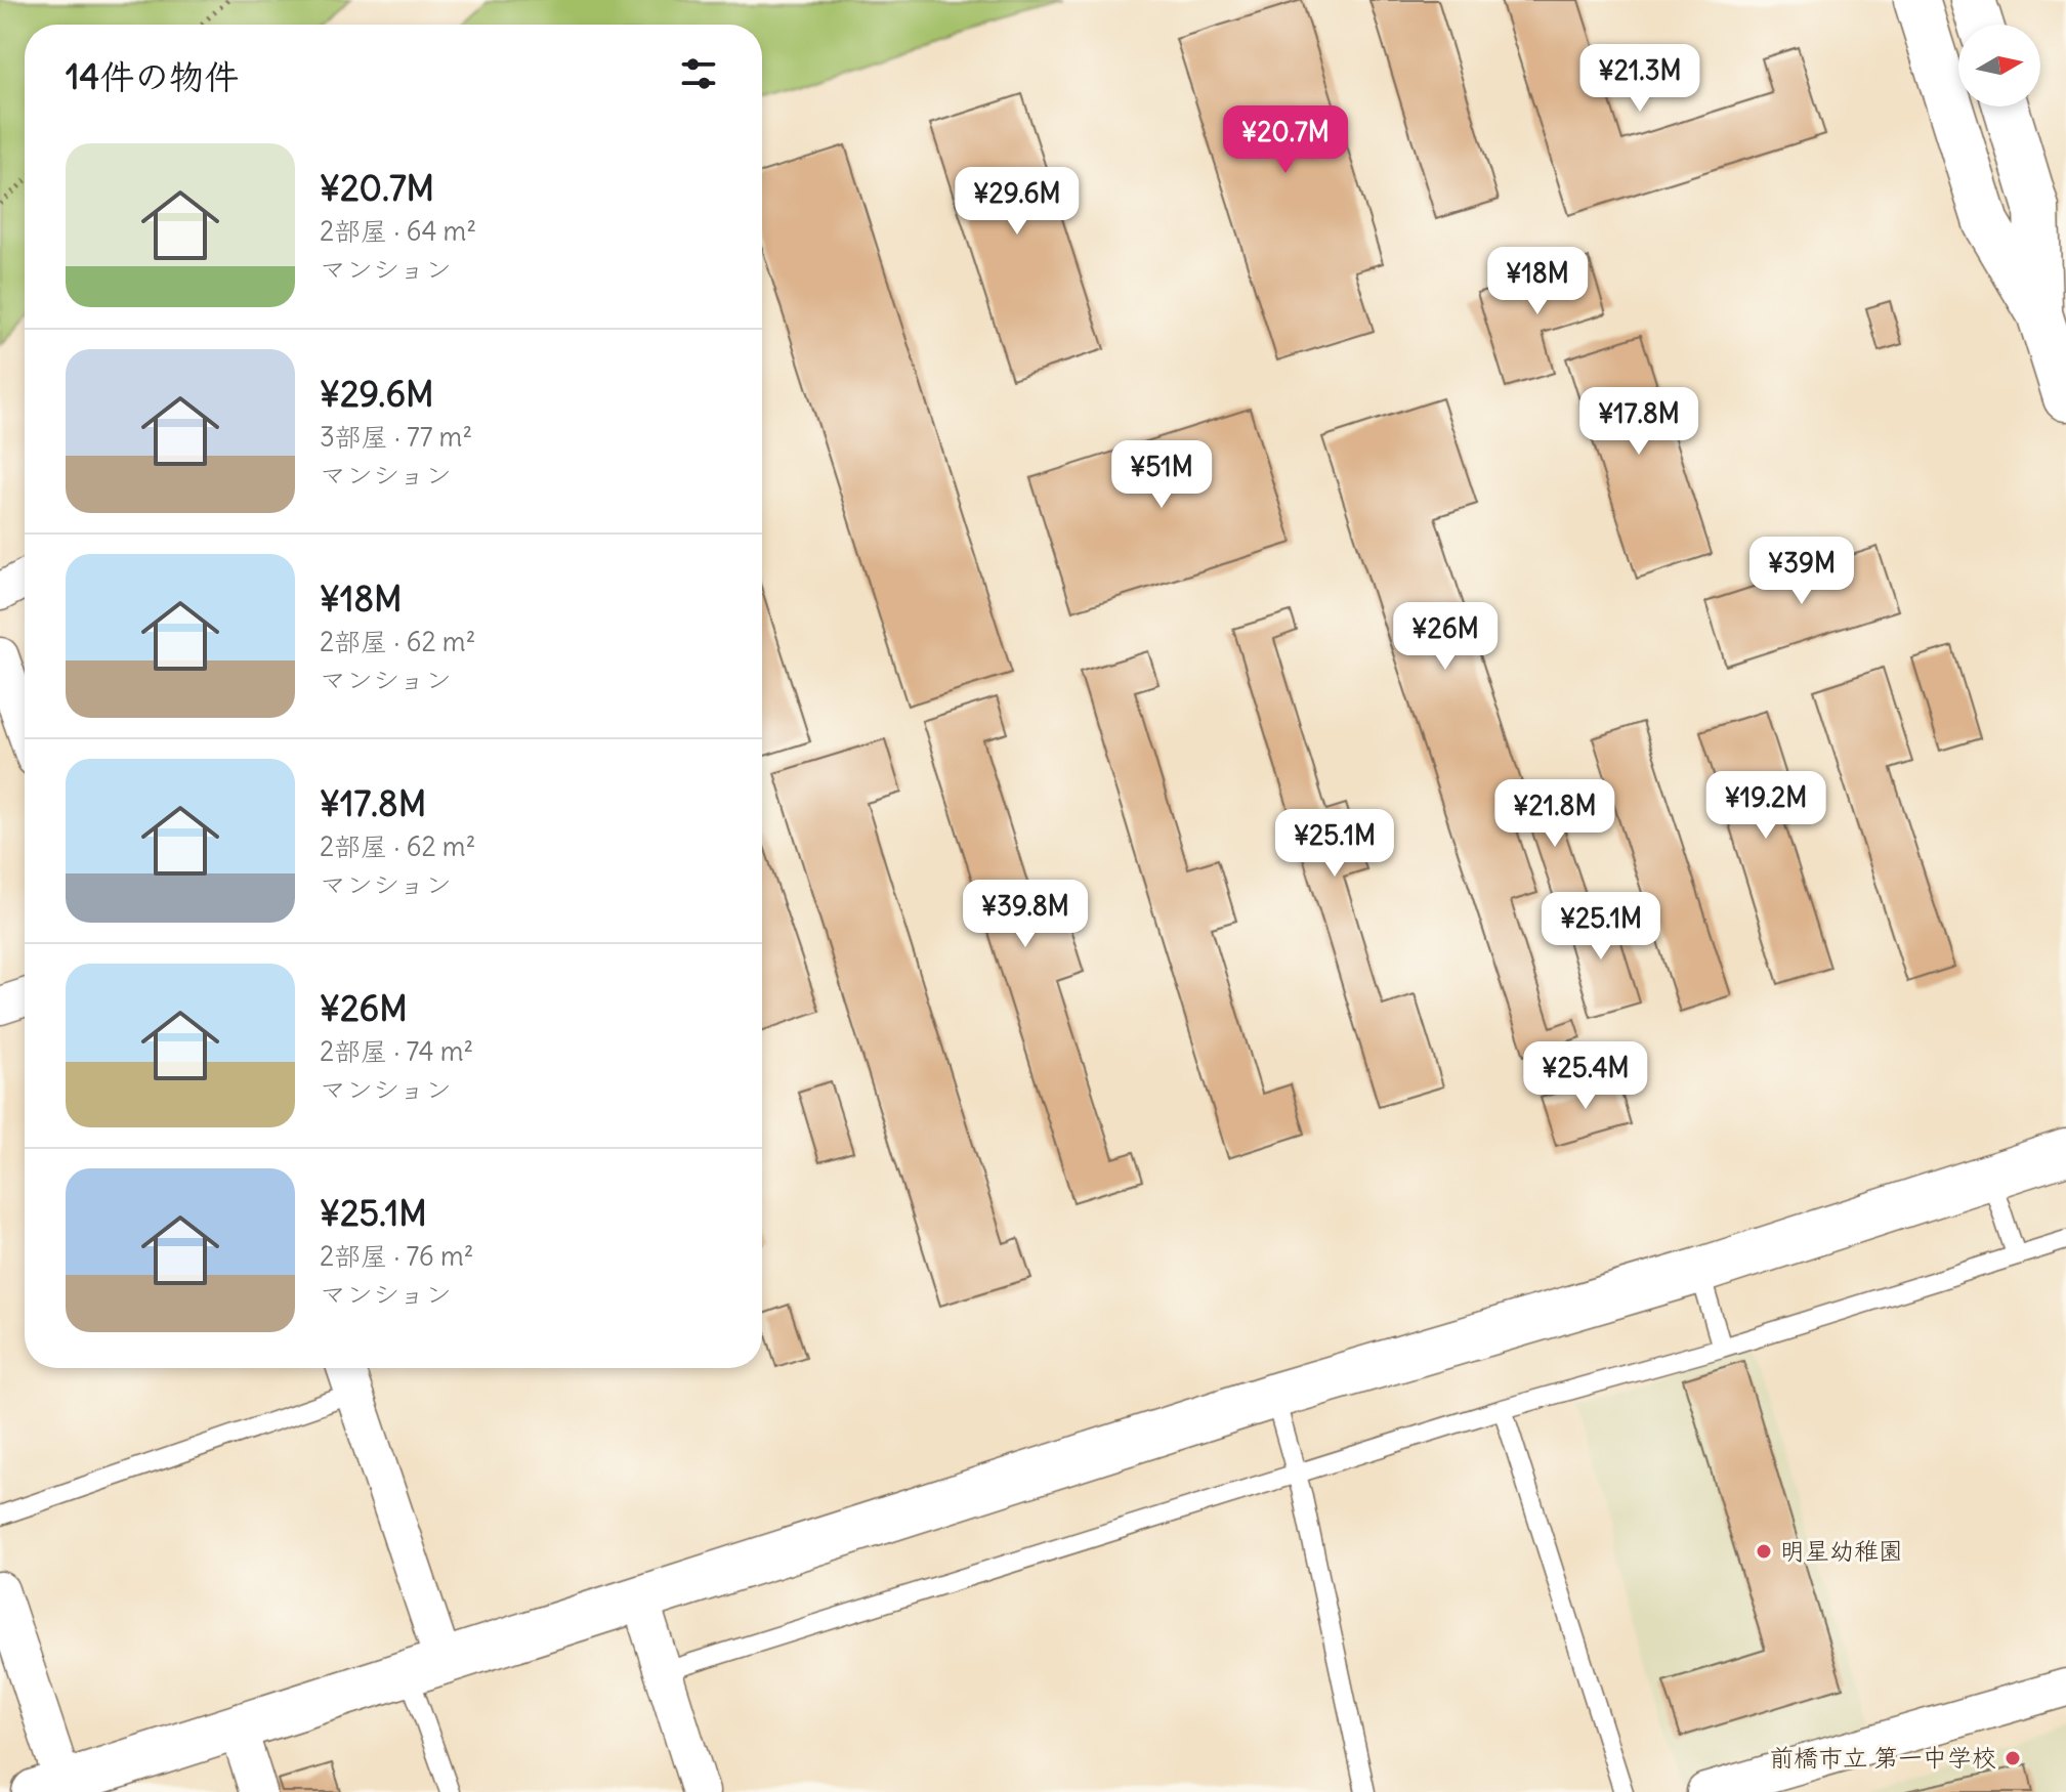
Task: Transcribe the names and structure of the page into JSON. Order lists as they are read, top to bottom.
{
  "places": ["明星幼稚園", "前橋市立 第一中学校"],
  "north": "right",
  "page": {
    "heading": "14件の物件",
    "price": [
      "¥21.3M",
      "¥20.7M",
      "¥29.6M",
      "¥18M",
      "¥17.8M",
      "¥51M",
      "¥39M",
      "¥26M",
      "¥19.2M",
      "¥21.8M",
      "¥25.1M",
      "¥39.8M",
      "¥25.1M",
      "¥25.4M"
    ],
    "list": [
      {
        "name": "¥20.7M",
        "note": "2部屋 · 64 m² · マンション"
      },
      {
        "name": "¥29.6M",
        "note": "3部屋 · 77 m² · マンション"
      },
      {
        "name": "¥18M",
        "note": "2部屋 · 62 m² · マンション"
      },
      {
        "name": "¥17.8M",
        "note": "2部屋 · 62 m² · マンション"
      },
      {
        "name": "¥26M",
        "note": "2部屋 · 74 m² · マンション"
      },
      {
        "name": "¥25.1M",
        "note": "2部屋 · 76 m² · マンション"
      }
    ]
  }
}
